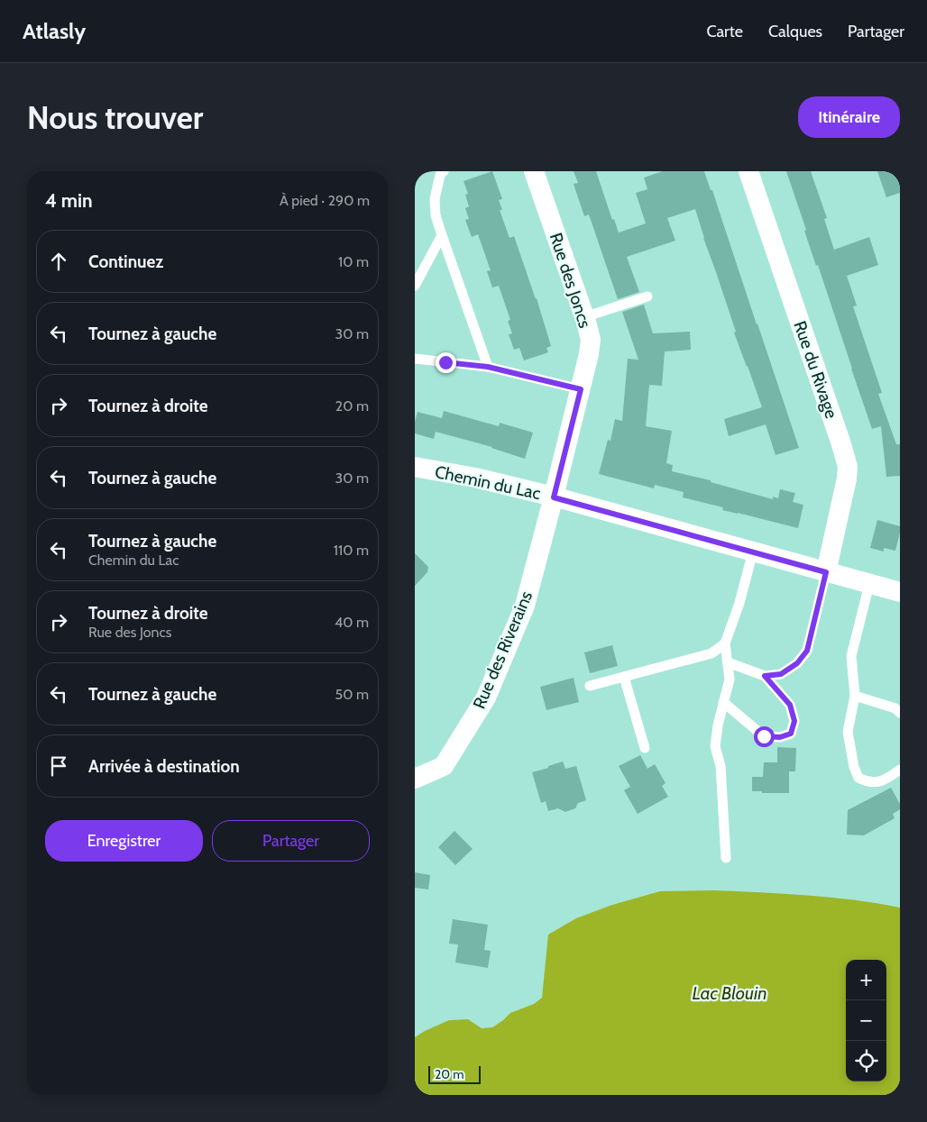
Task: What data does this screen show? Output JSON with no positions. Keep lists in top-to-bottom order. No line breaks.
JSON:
{"streets":{"street":["Rue des Joncs","Rue du Rivage","Chemin du Lac","Rue des Riverains"]},"crossings":[["Rue des Joncs","Chemin du Lac"],["Rue des Joncs","Rue des Riverains"],["Rue du Rivage","Chemin du Lac"],["Chemin du Lac","Rue des Riverains"]],"water":["Lac Blouin"],"scale_bar":"20 m","page":{"header":"Atlasly","nav":["Carte","Calques","Partager"],"buttons":["Itinéraire",["Enregistrer","Partager"]],"title":"Nous trouver","heading":["4 min","À pied · 290 m"],"list":[["Continuez","10 m"],["Tournez à gauche","30 m"],["Tournez à droite","20 m"],["Tournez à gauche","30 m"],["Tournez à gauche","Chemin du Lac","110 m"],["Tournez à droite","Rue des Joncs","40 m"],["Tournez à gauche","50 m"],"Arrivée à destination"],"map_buttons":["+","−"],"scale":"20 m"}}
